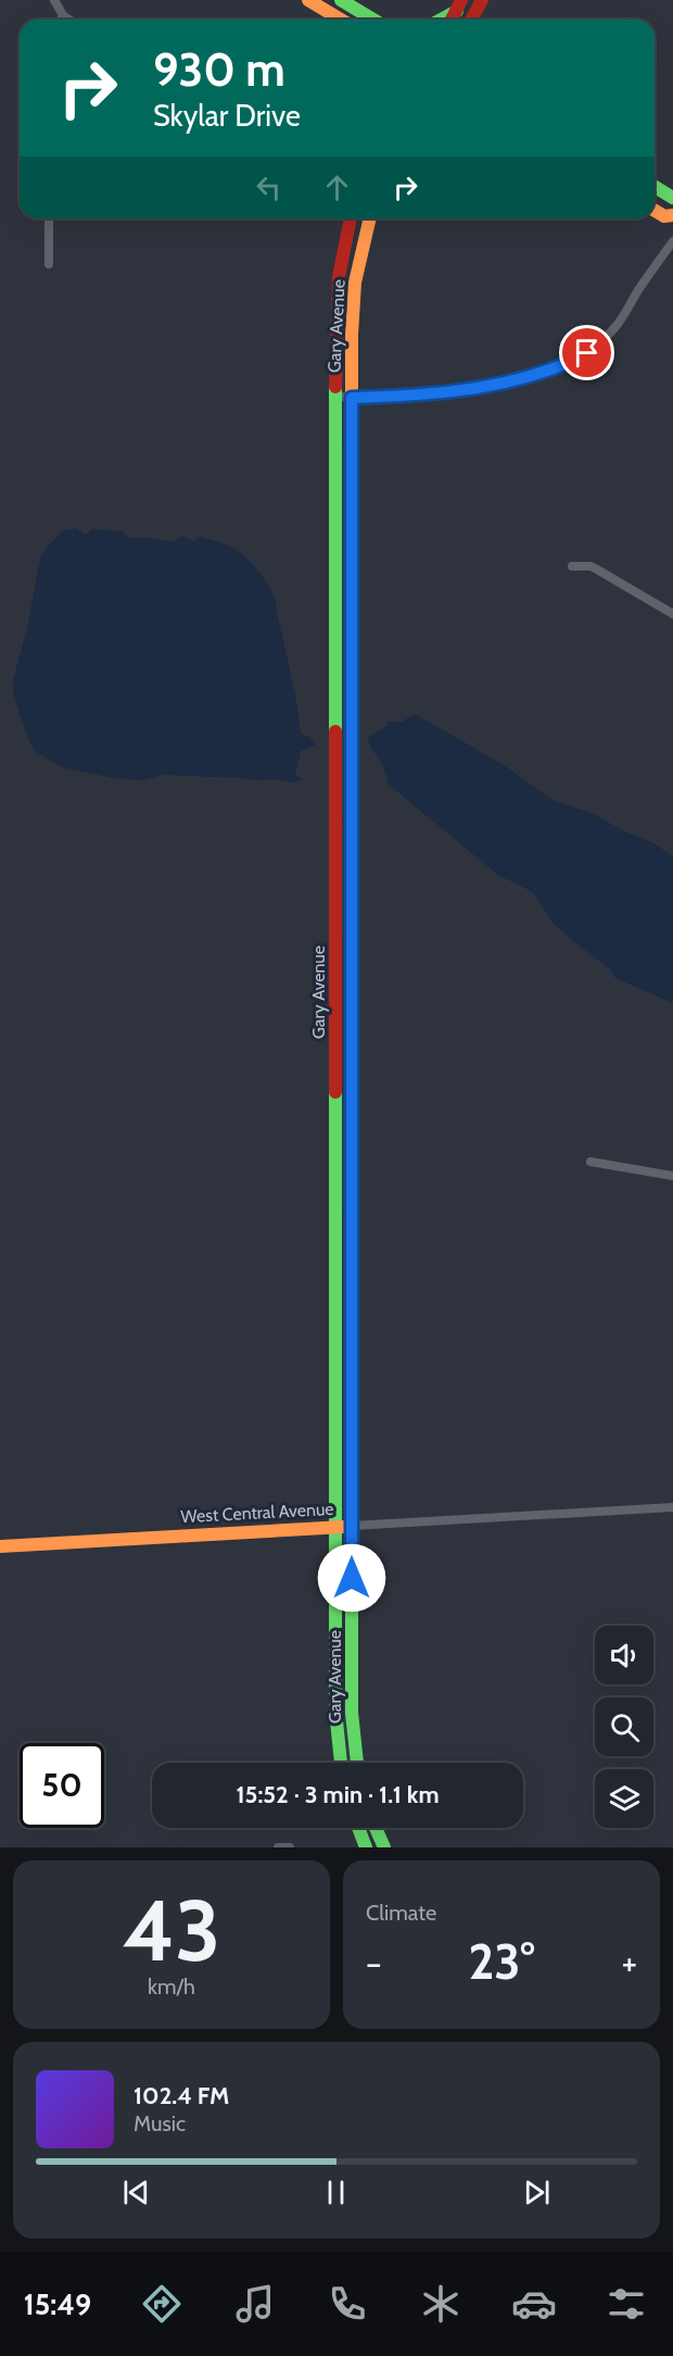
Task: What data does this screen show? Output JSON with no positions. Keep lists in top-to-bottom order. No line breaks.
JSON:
{"streets":{"main road":["Gary Avenue","West Central Avenue"]},"crossings":[["Gary Avenue","West Central Avenue"]],"page":{"turn":["930 m","Skylar Drive"],"limit":"50","trip":"15:52 · 3 min · 1.1 km","tile":[["43","km/h"],"Climate"],"heat":["−","23°","+"],"song":["102.4 FM","Music"],"tabs":"15:49"}}
